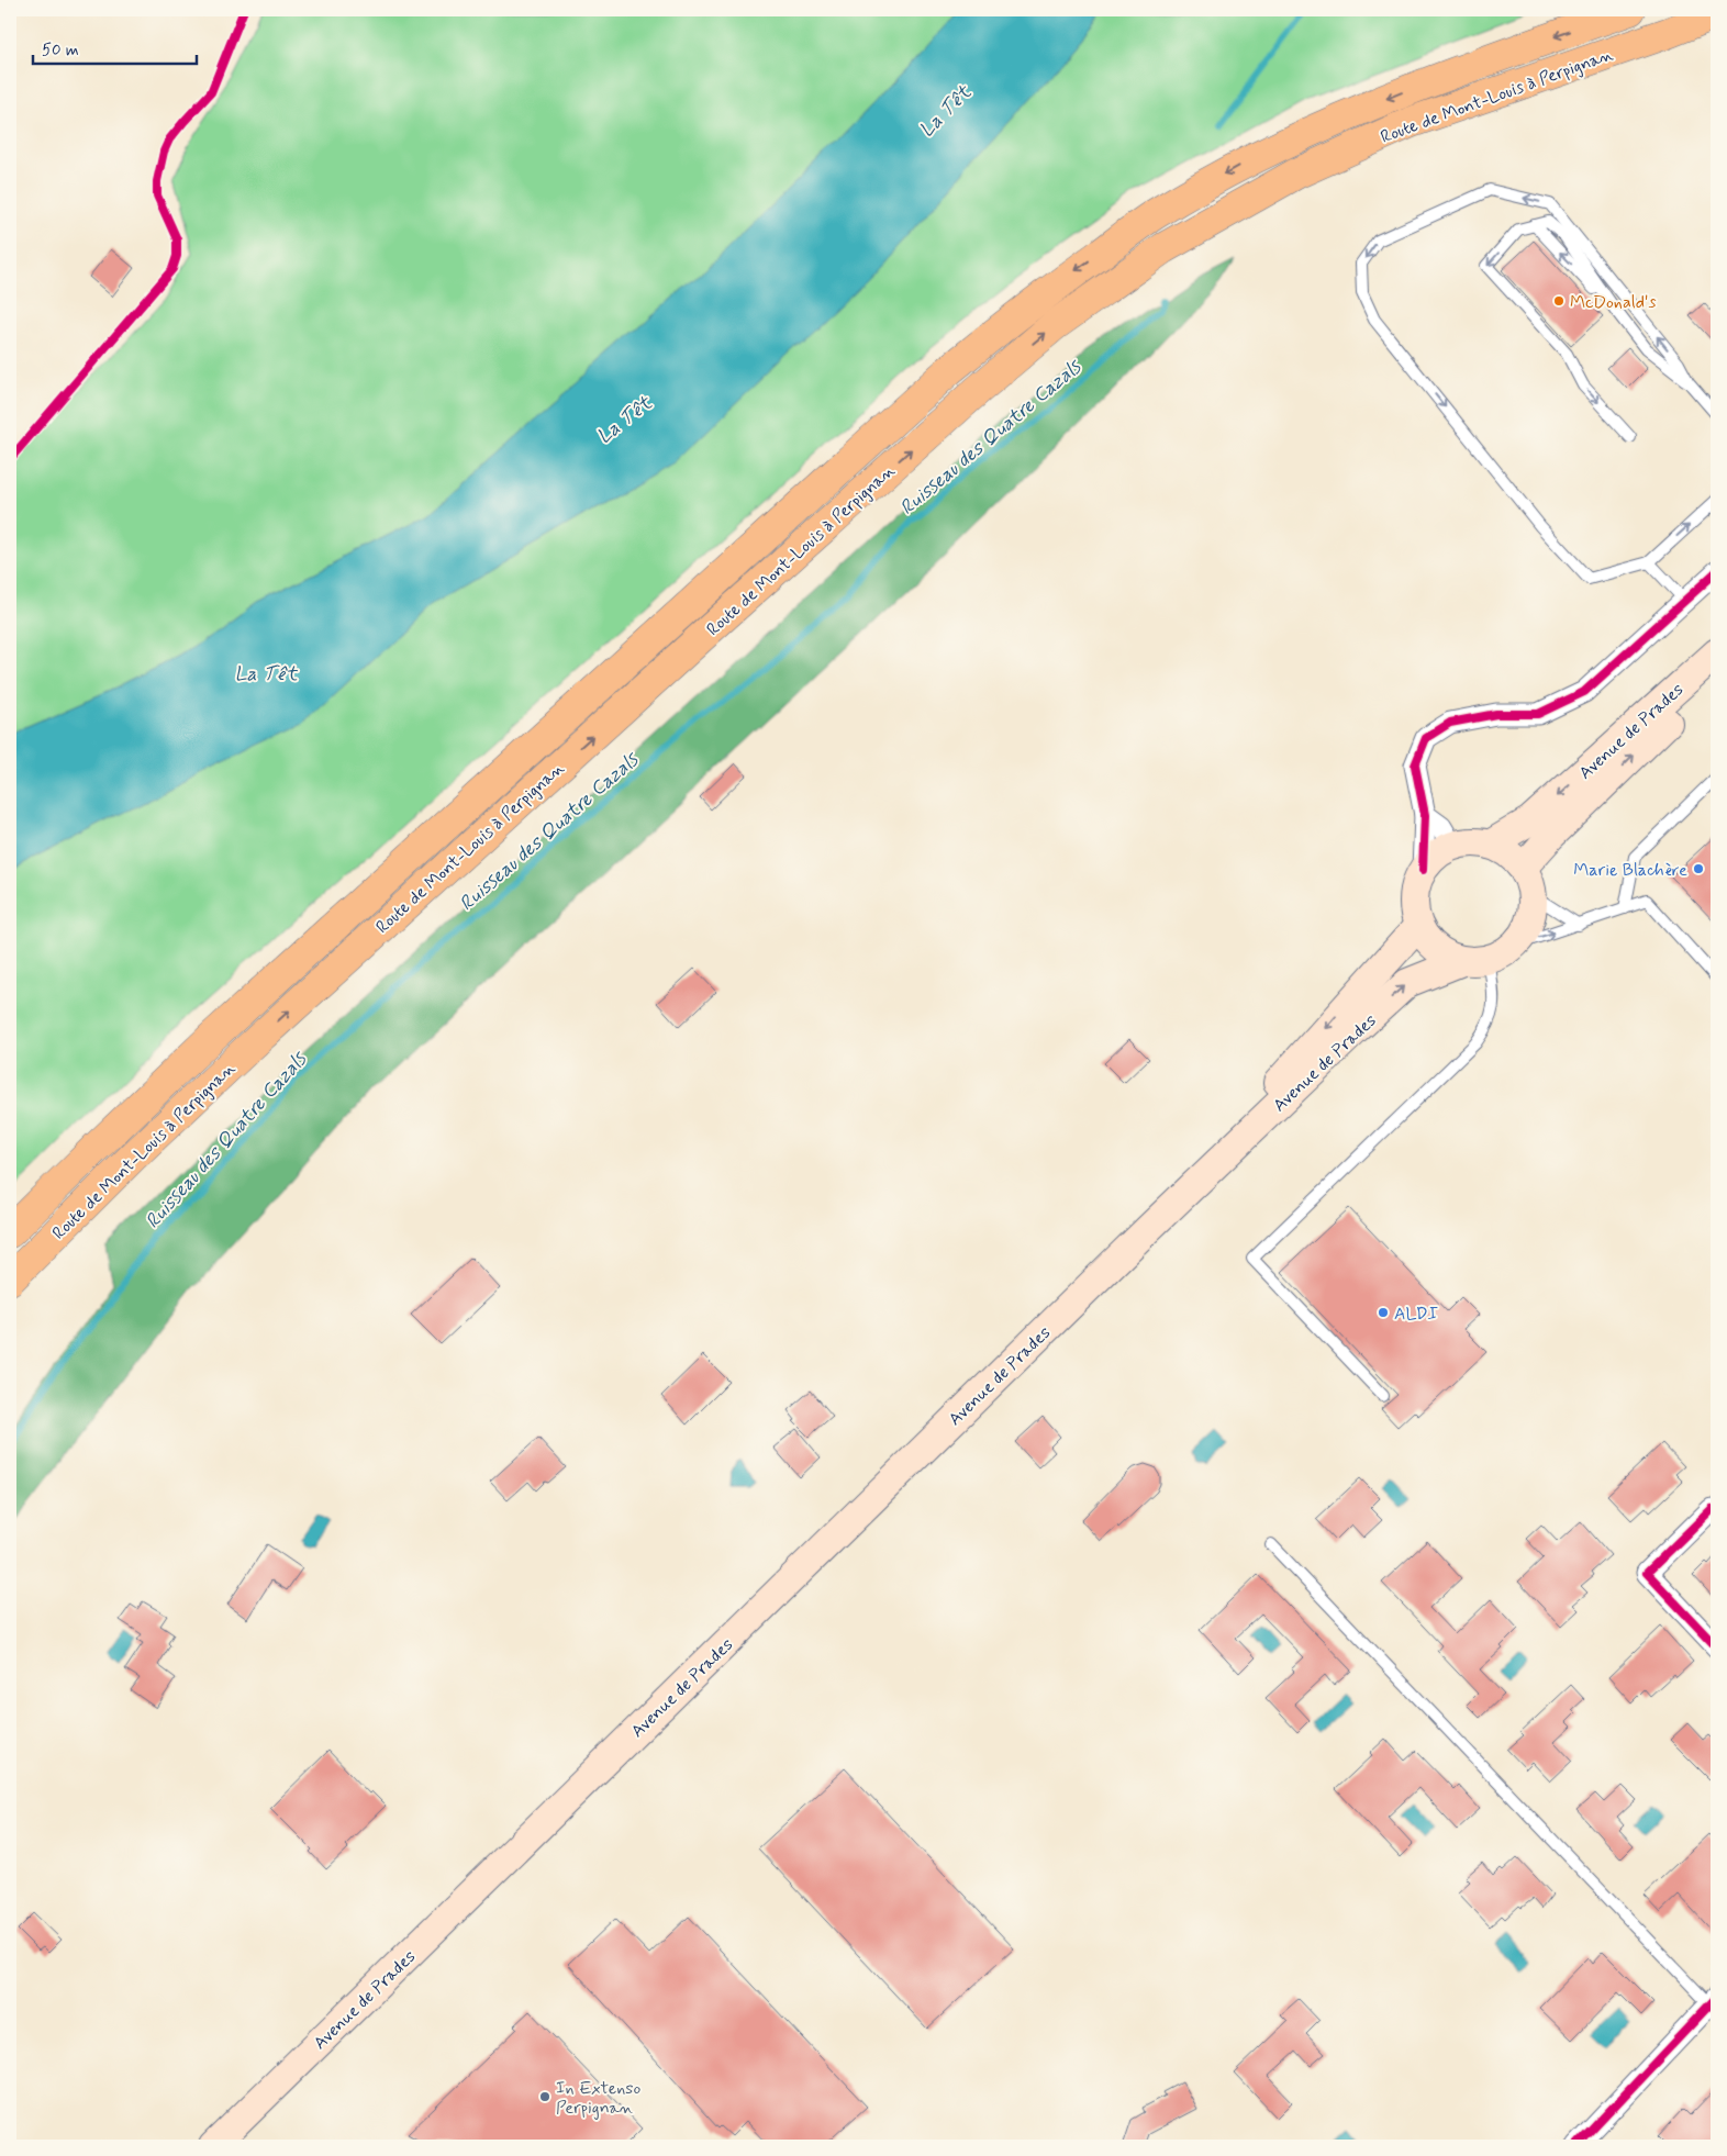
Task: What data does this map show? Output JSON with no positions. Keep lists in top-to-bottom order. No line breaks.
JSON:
{"streets":{"highway":["Route de Mont-Louis à Perpignan"],"main road":["Avenue de Prades"]},"water":["La Têt","Ruisseau des Quatre Cazals"],"places":["McDonald's","Marie Blachère","ALDI","In Extenso Perpignan"],"scale_bar":"50 m"}
